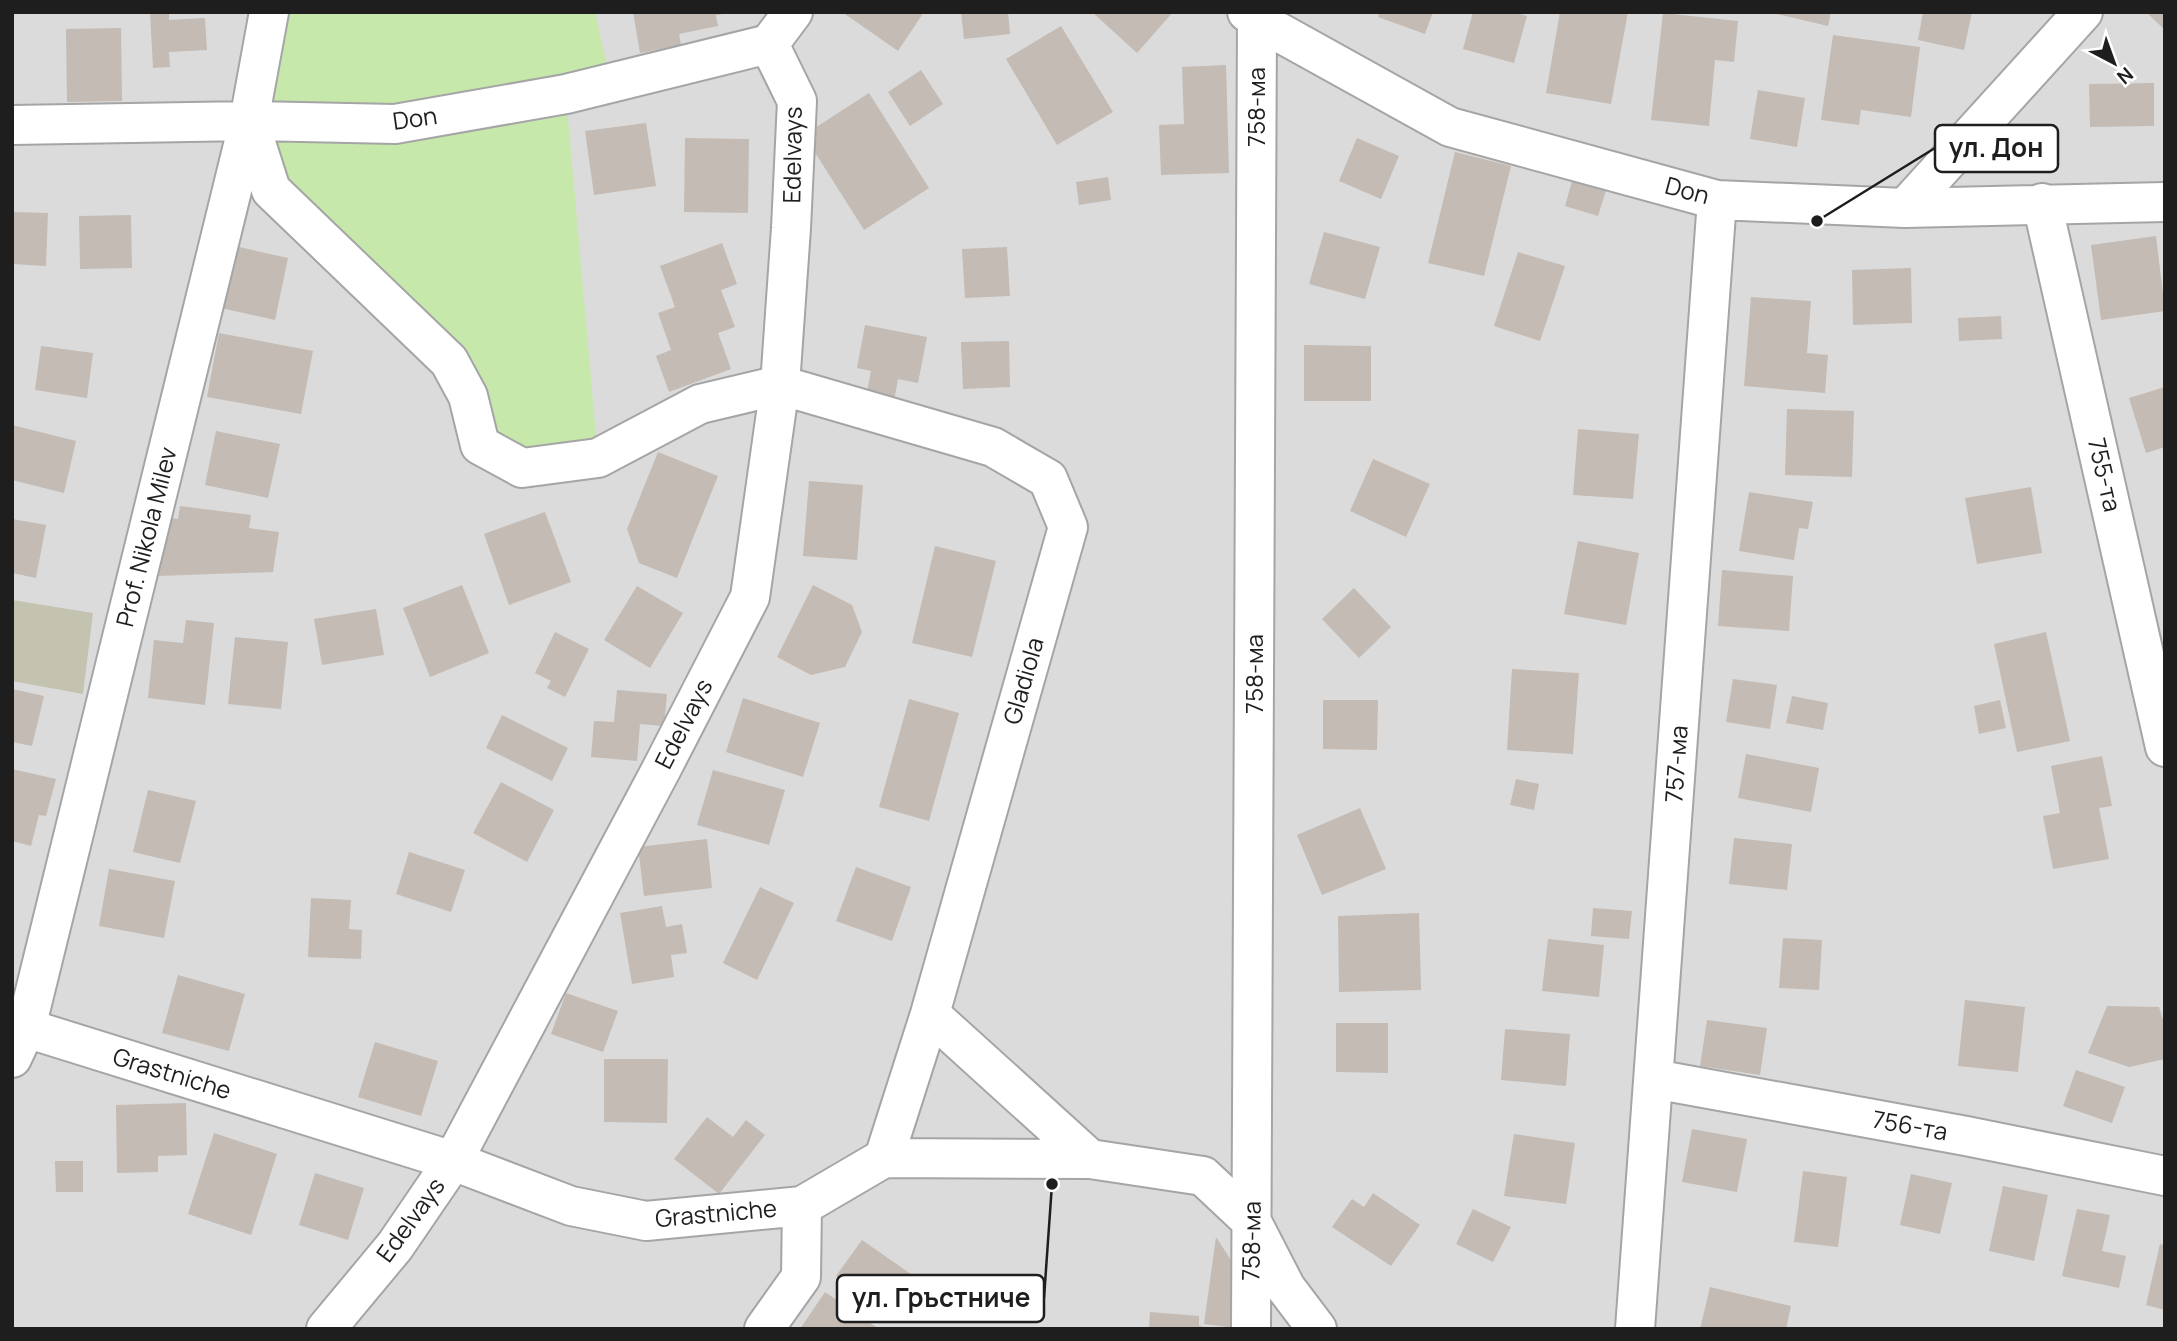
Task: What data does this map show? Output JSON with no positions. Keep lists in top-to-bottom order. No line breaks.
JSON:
{"streets":{"street":["758-ма","Don","Edelvays","755-та","Prof. Nikola Milev","Gladiola","757-ма","Grastniche","756-та"]},"crossings":[["758-ма","Don"],["Don","Edelvays"],["Don","755-та"],["Don","Prof. Nikola Milev"],["Don","757-ма"],["Edelvays","Gladiola"],["Edelvays","Grastniche"],["Prof. Nikola Milev","Grastniche"],["Gladiola","Grastniche"],["757-ма","756-та"]],"places":["ул. Дон","ул. Гръстниче"],"north":"bottom right"}
